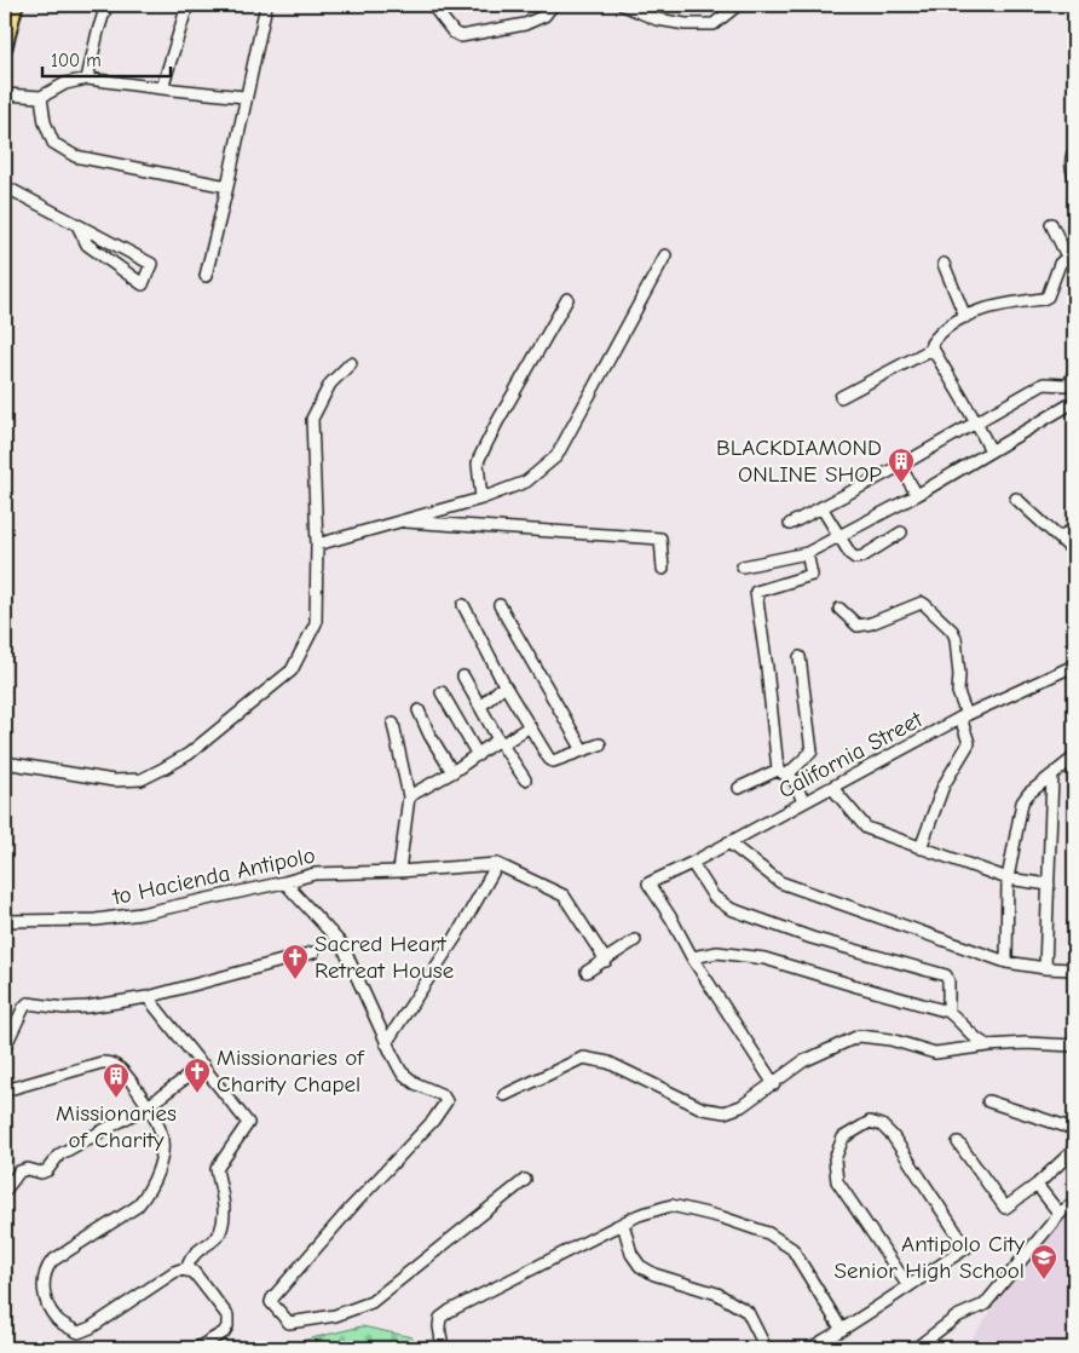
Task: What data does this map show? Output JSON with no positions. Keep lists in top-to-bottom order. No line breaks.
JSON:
{"streets":{"street":["California Street","to Hacienda Antipolo"]},"places":{"building":["BLACKDIAMOND ONLINE SHOP","Missionaries of Charity"],"church":["Sacred Heart Retreat House","Missionaries of Charity Chapel"],"school or university":["Antipolo City Senior High School"]},"scale_bar":"100 m"}
